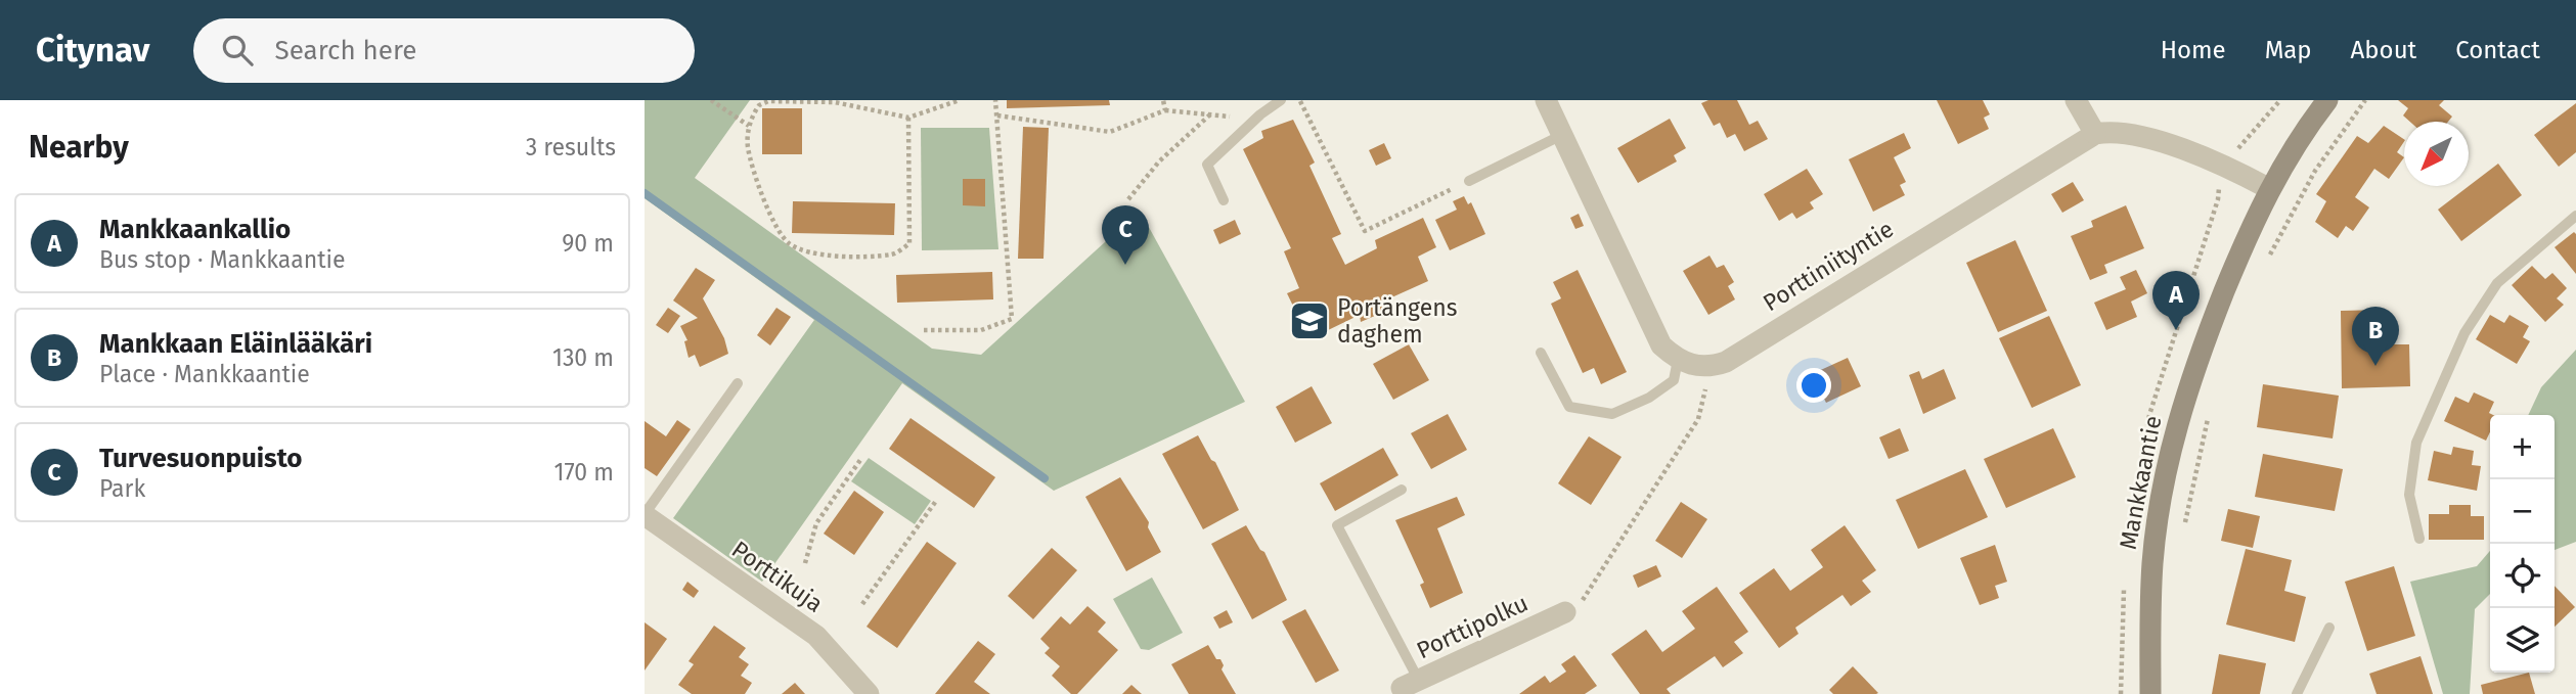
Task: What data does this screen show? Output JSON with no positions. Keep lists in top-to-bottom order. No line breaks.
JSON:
{"streets":{"main road":["Mankkaantie"],"street":["Porttiniityntie","Porttikuja","Porttipolku"]},"places":{"school or university":["Portängens daghem"]},"north":"bottom left","page":{"header":"Citynav","search":"Search here","nav":["Home","Map","About","Contact"],"heading":["Nearby","3 results"],"list":[{"mark":"A","name":"Mankkaankallio","note":"Bus stop · Mankkaantie","value":"90 m"},{"mark":"B","name":"Mankkaan Eläinlääkäri","note":"Place · Mankkaantie","value":"130 m"},{"mark":"C","name":"Turvesuonpuisto","note":"Park","value":"170 m"}],"pins":["C","A","B"],"map_buttons":["+","−"]}}
